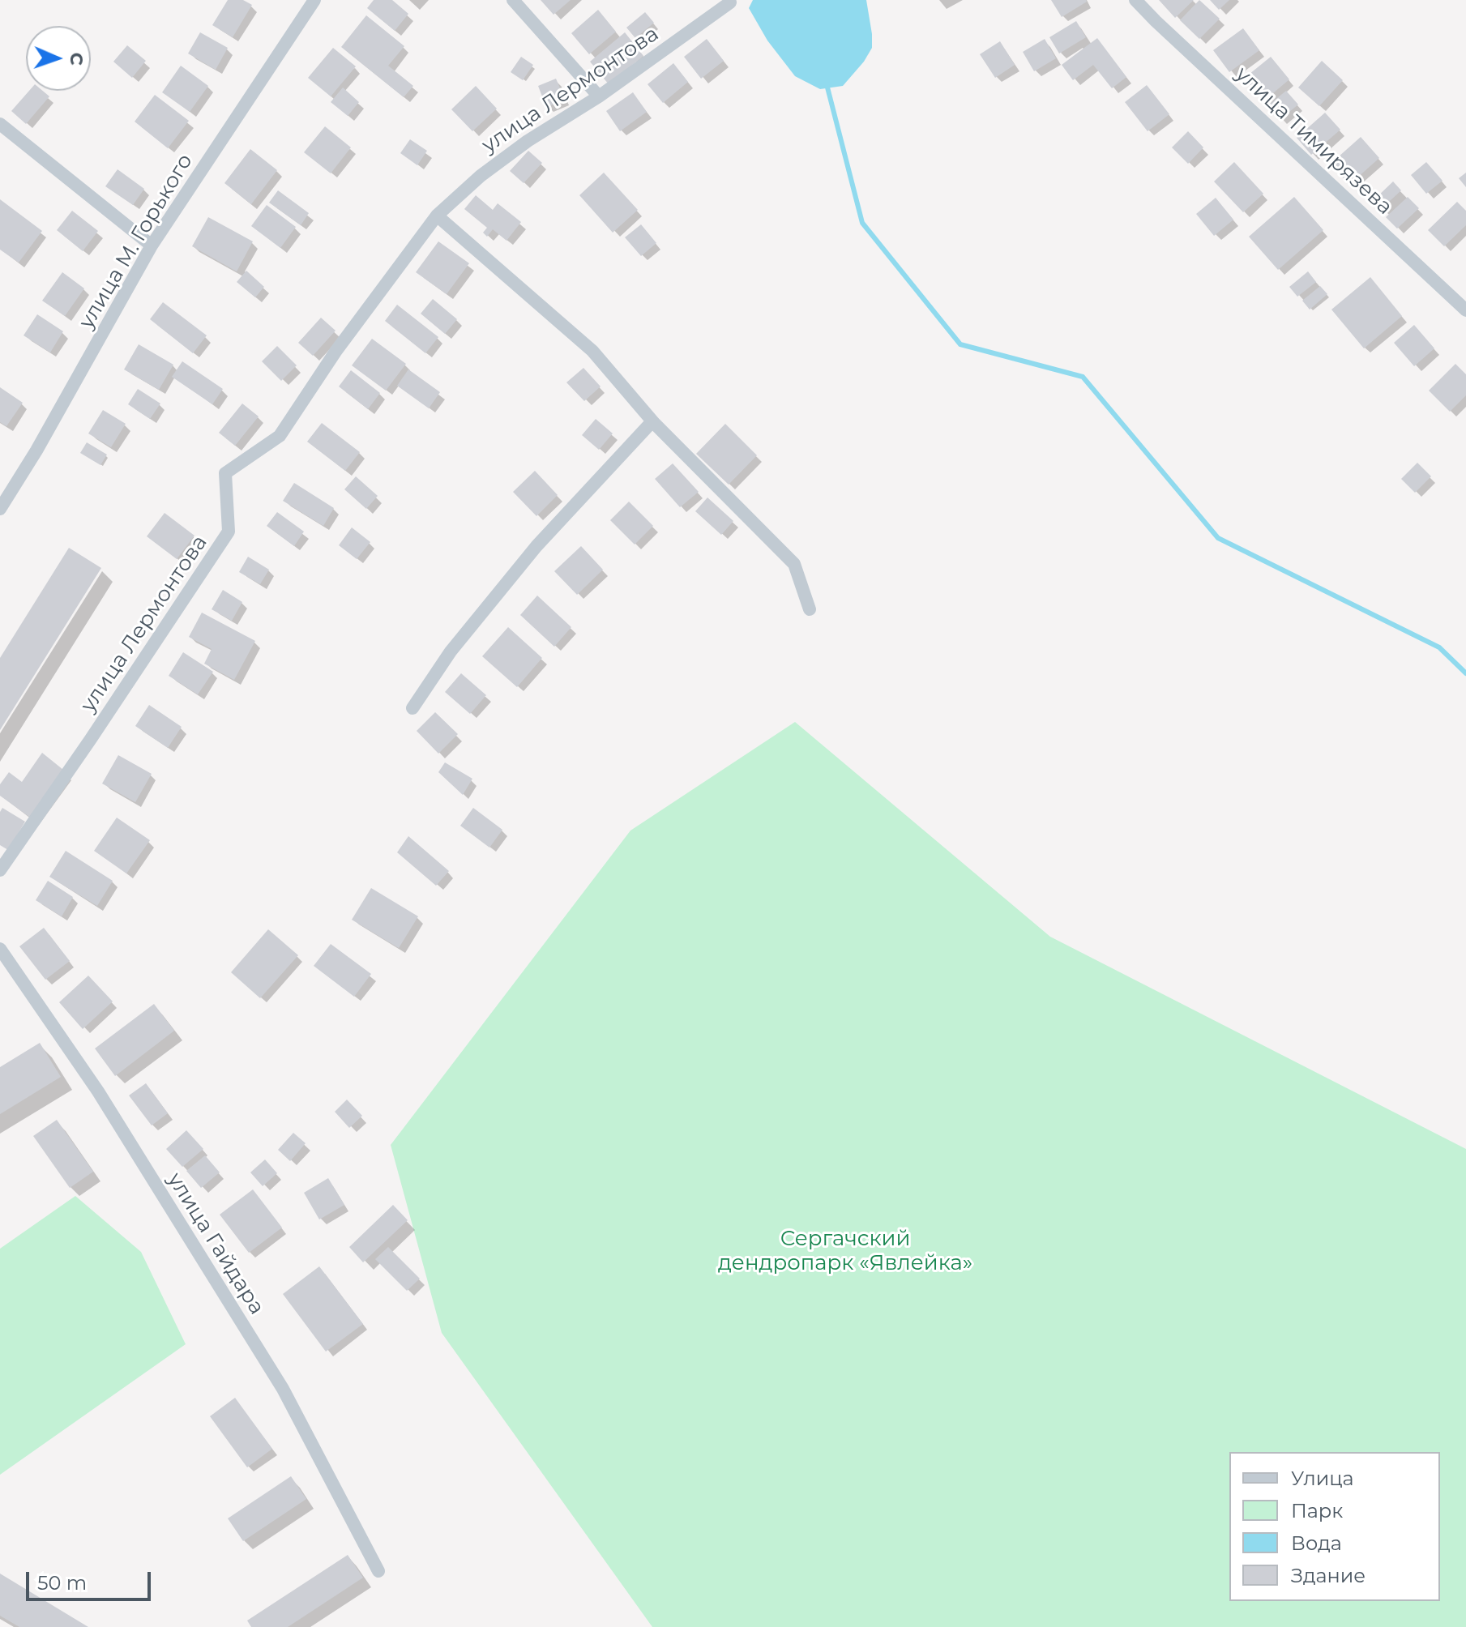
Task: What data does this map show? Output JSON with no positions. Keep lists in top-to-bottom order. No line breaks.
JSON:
{"streets":{"street":["улица Лермонтова","улица Тимирязева","улица М. Горького","улица Гайдара"]},"parks":["Сергачский дендропарк «Явлейка»"],"legend":["Улица","Парк","Вода","Здание"],"scale_bar":"50 m","north":"right"}
